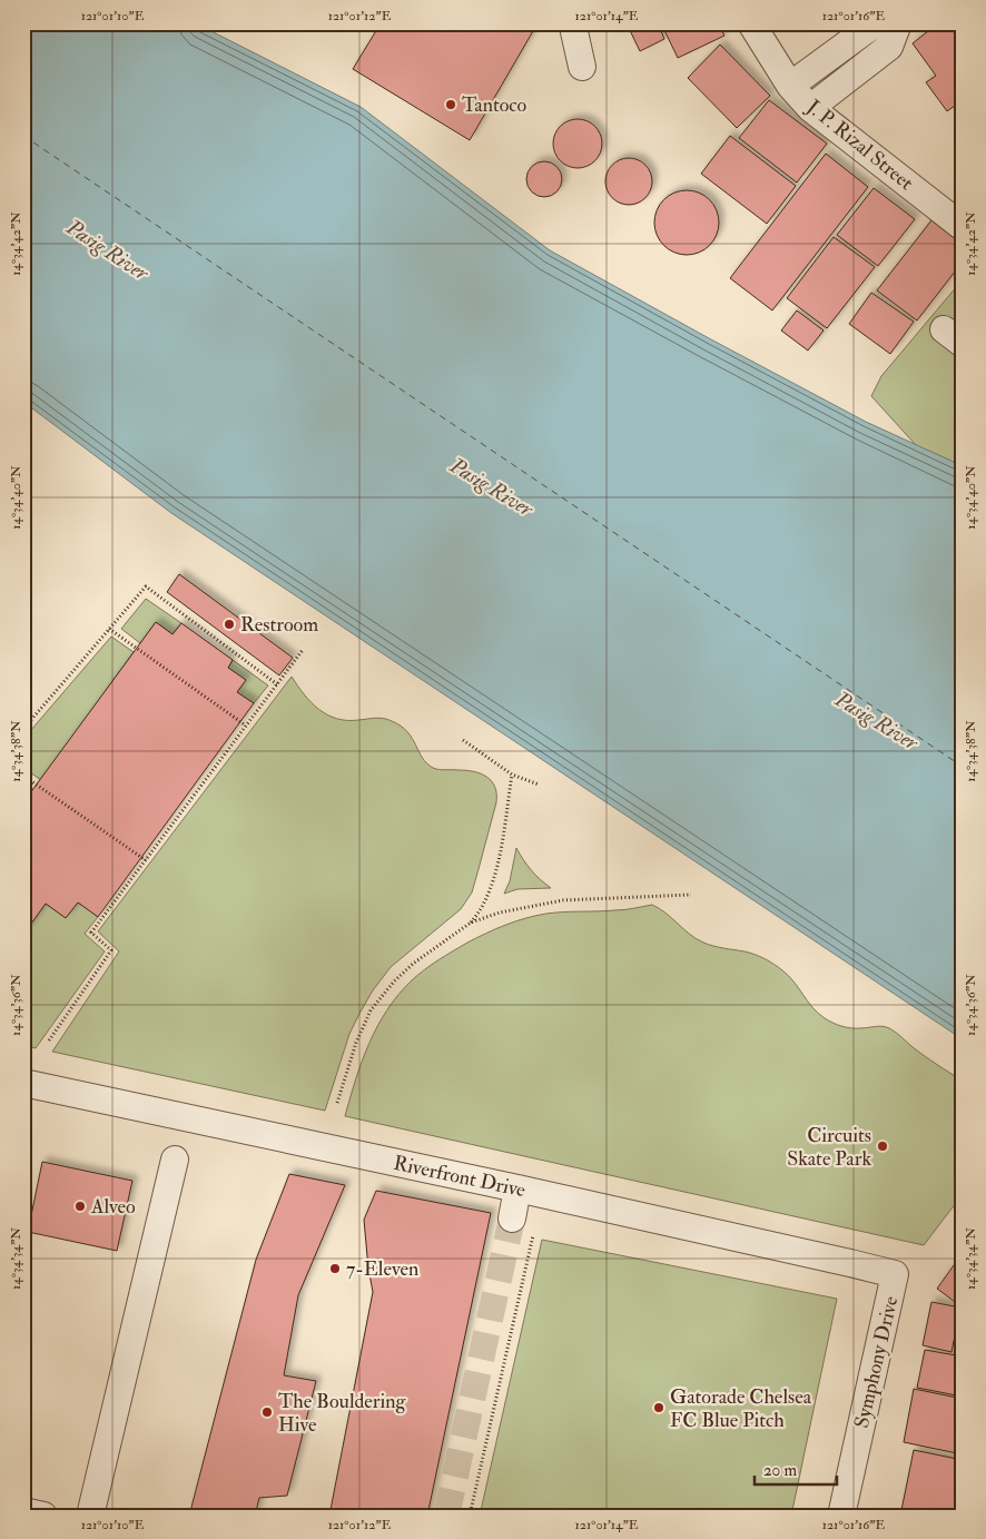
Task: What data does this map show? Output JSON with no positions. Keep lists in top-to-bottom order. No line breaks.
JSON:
{"streets":{"street":["J. P. Rizal Street","Riverfront Drive","Symphony Drive"]},"crossings":[["Riverfront Drive","Symphony Drive"]],"water":["Pasig River"],"places":["Tantoco","Restroom","Circuits Skate Park","Alveo","7-Eleven","Gatorade Chelsea FC Blue Pitch","The Bouldering Hive"],"scale_bar":"20 m","coordinates":["121°01'10\"E","121°01'12\"E","121°01'14\"E","121°01'16\"E","14°34'42\"N","14°34'40\"N","14°34'38\"N","14°34'36\"N","14°34'34\"N"]}
